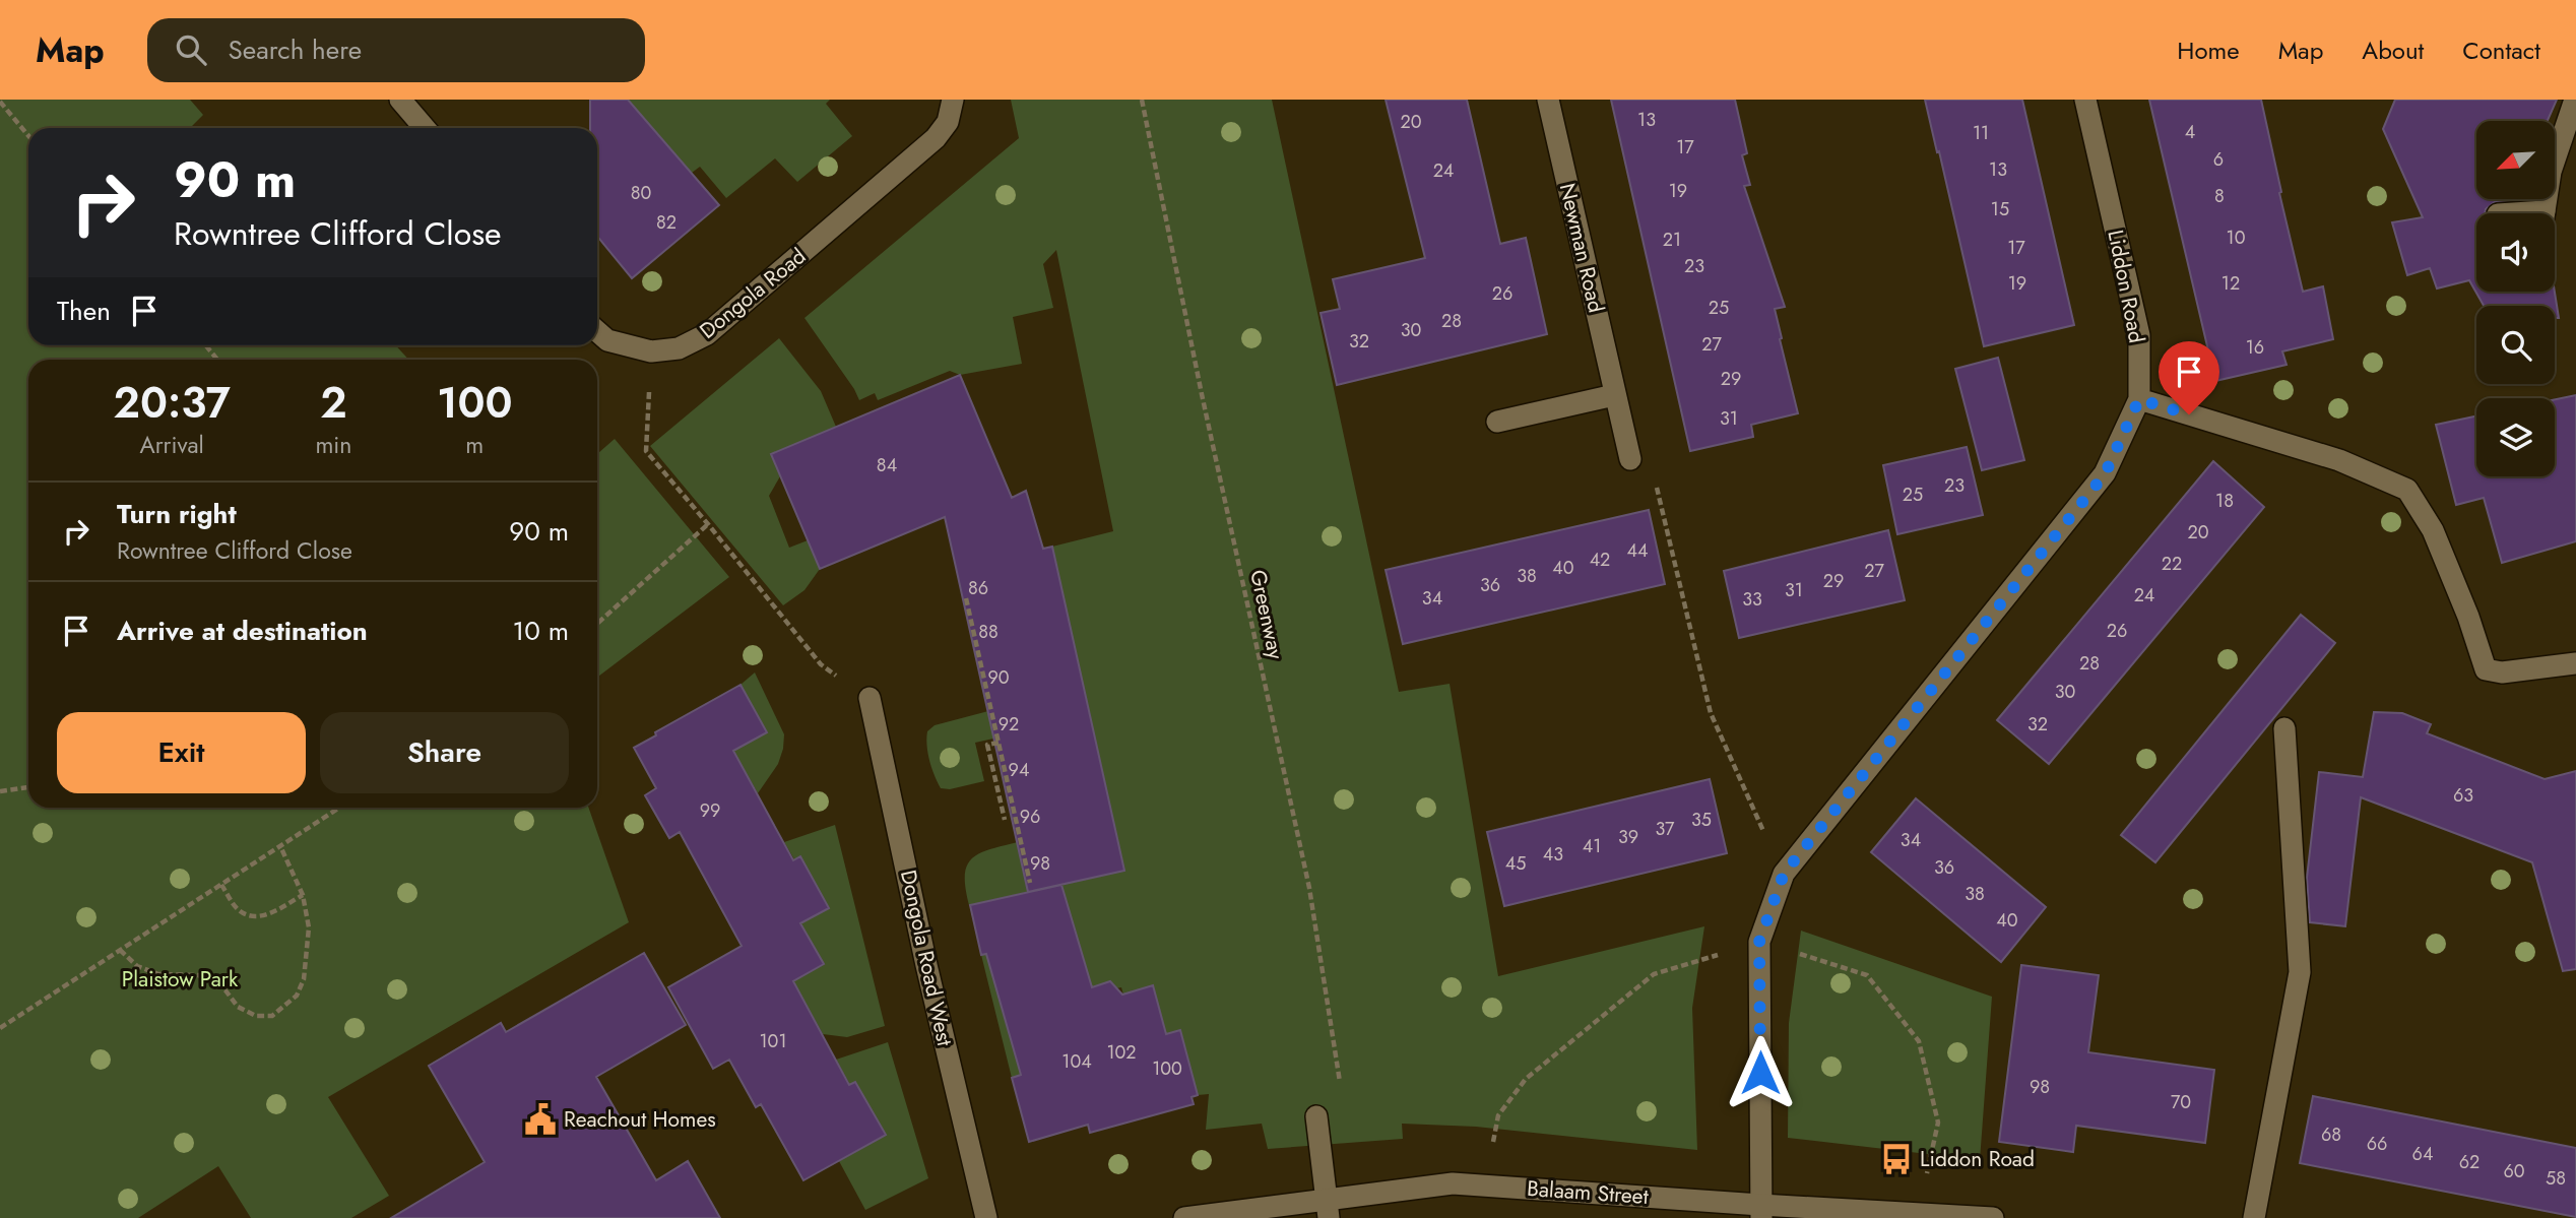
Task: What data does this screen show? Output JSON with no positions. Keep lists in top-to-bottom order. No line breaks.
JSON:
{"streets":{"street":["Newman Road","Liddon Road","Dongola Road","Dongola Road West","Balaam Street"],"path":["Greenway"]},"crossings":[["Liddon Road","Balaam Street"]],"parks":["Plaistow Park"],"places":{"public building":["Reachout Homes"],"bus stop":["Liddon Road"]},"house_numbers":["13","20","4","11","17","6","13","24","19","80","8","15","82","10","21","17","23","19","12","26","25","28","30","32","27","16","29","31","84","23","25","18","20","44","42","22","40","27","38","29","36","86","31","24","34","33","26","88","28","90","30","92","32","94","63","99","96","35","37","39","34","41","43","98","45","36","38","40","101","102","104","100","98","70","68","66","64","62","60","58"],"north":"bottom left","page":{"header":"Map","search":"Search here","nav":["Home","Map","About","Contact"],"turn":["90 m","Rowntree Clifford Close"],"then":"Then","eta":["20:37","Arrival","2","min","100","m"],"list":[{"name":"Turn right","note":"Rowntree Clifford Close","value":"90 m"},{"name":"Arrive at destination","value":"10 m"}],"buttons":["Exit","Share"]}}
